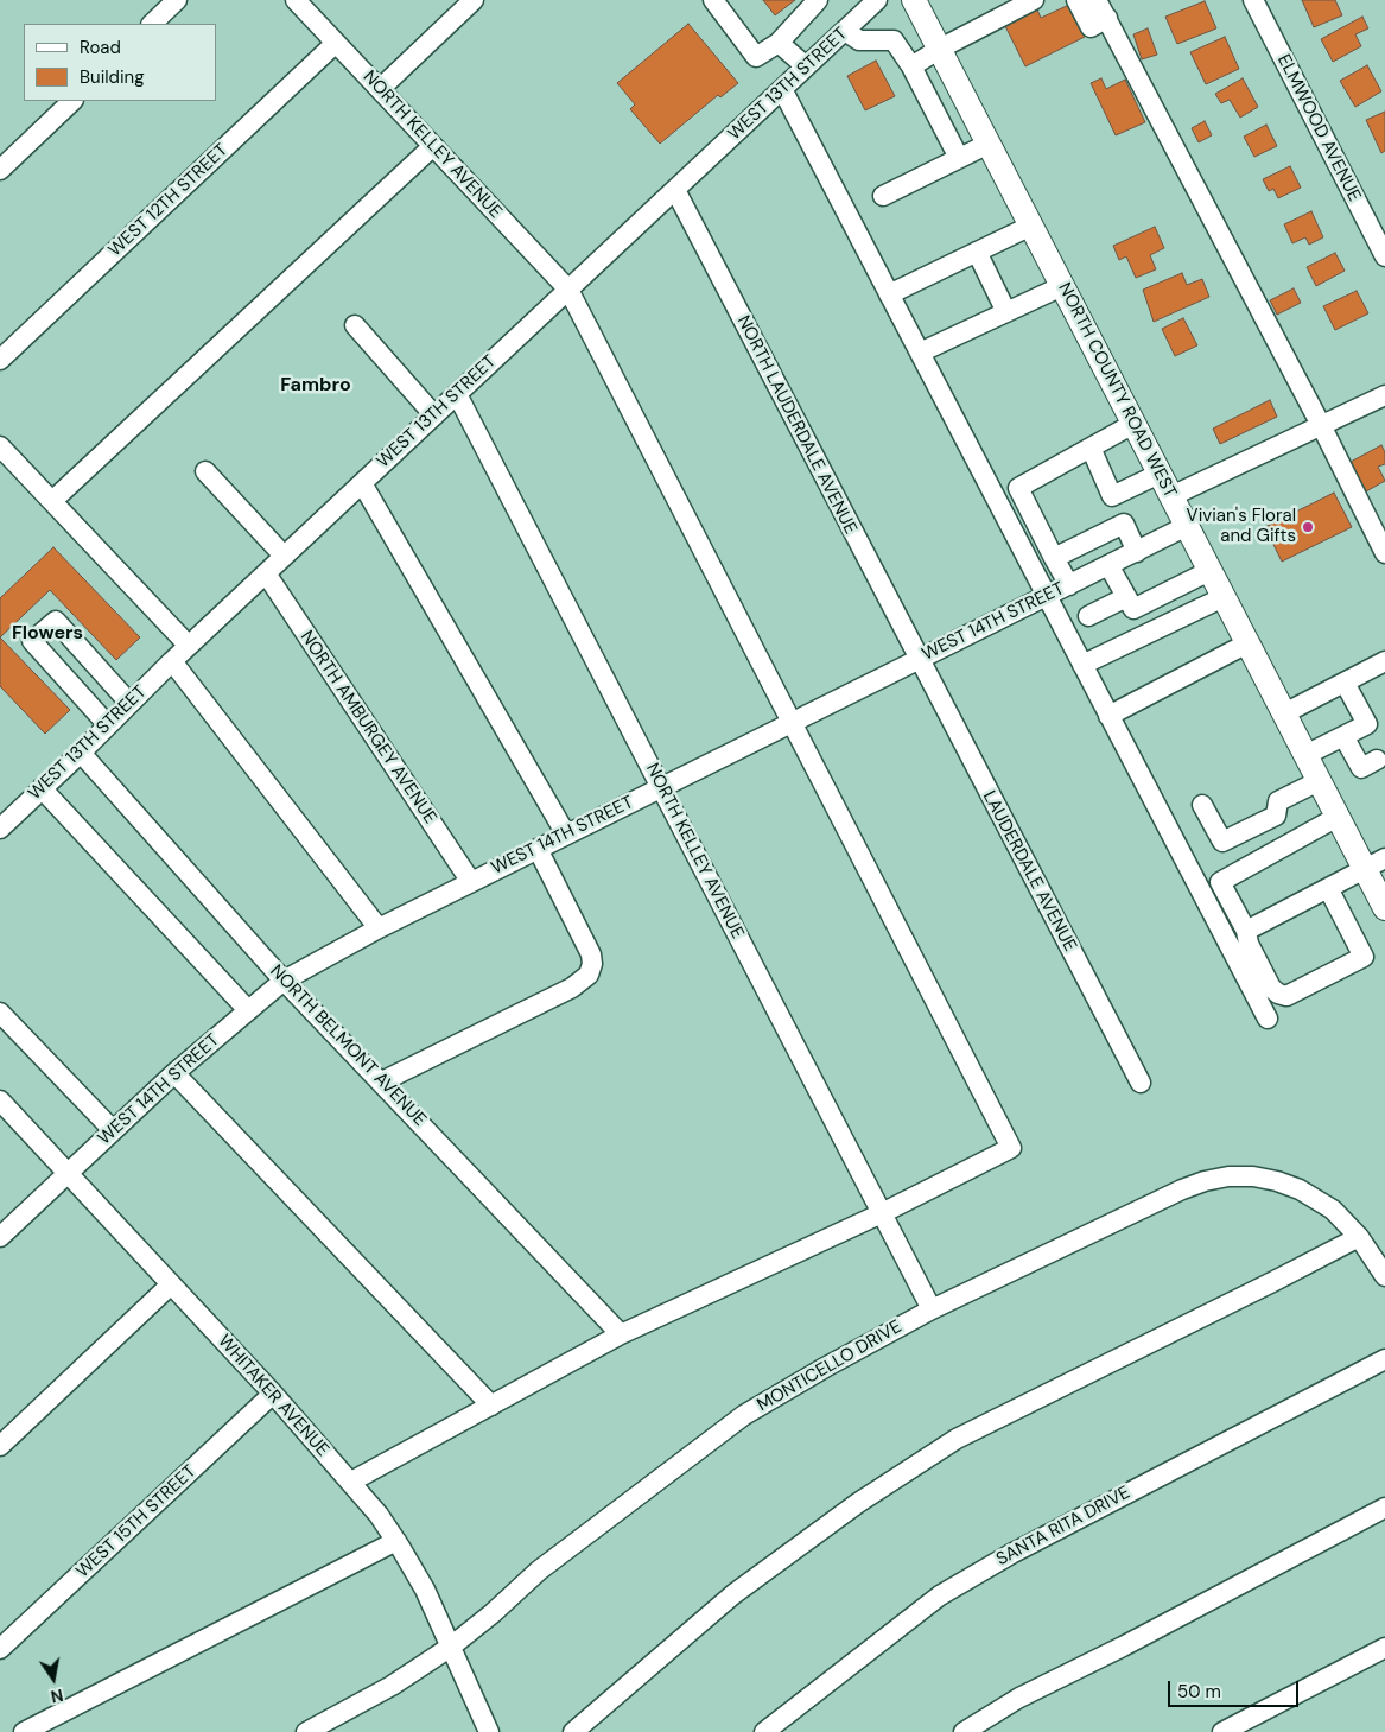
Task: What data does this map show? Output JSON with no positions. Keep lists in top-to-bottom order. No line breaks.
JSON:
{"streets":{"main road":["NORTH COUNTY ROAD WEST"],"street":["WEST 13TH STREET","ELMWOOD AVENUE","NORTH KELLEY AVENUE","WEST 12TH STREET","NORTH LAUDERDALE AVENUE","WEST 14TH STREET","NORTH AMBURGEY AVENUE","LAUDERDALE AVENUE","NORTH BELMONT AVENUE","MONTICELLO DRIVE","WHITAKER AVENUE","WEST 15TH STREET","SANTA RITA DRIVE"]},"crossings":[["WEST 13TH STREET","NORTH KELLEY AVENUE"],["WEST 13TH STREET","NORTH LAUDERDALE AVENUE"],["WEST 13TH STREET","NORTH AMBURGEY AVENUE"],["WEST 13TH STREET","NORTH BELMONT AVENUE"],["NORTH KELLEY AVENUE","WEST 12TH STREET"],["NORTH KELLEY AVENUE","WEST 14TH STREET"],["NORTH KELLEY AVENUE","MONTICELLO DRIVE"],["NORTH COUNTY ROAD WEST","WEST 14TH STREET"],["NORTH LAUDERDALE AVENUE","WEST 14TH STREET"],["NORTH LAUDERDALE AVENUE","LAUDERDALE AVENUE"],["WEST 14TH STREET","NORTH AMBURGEY AVENUE"],["WEST 14TH STREET","LAUDERDALE AVENUE"],["WEST 14TH STREET","NORTH BELMONT AVENUE"],["WEST 14TH STREET","WHITAKER AVENUE"],["MONTICELLO DRIVE","WHITAKER AVENUE"],["WHITAKER AVENUE","WEST 15TH STREET"]],"districts":["Fambro","Flowers"],"places":["Vivian's Floral and Gifts"],"legend":["Road","Building"],"scale_bar":"50 m","north":"bottom"}
